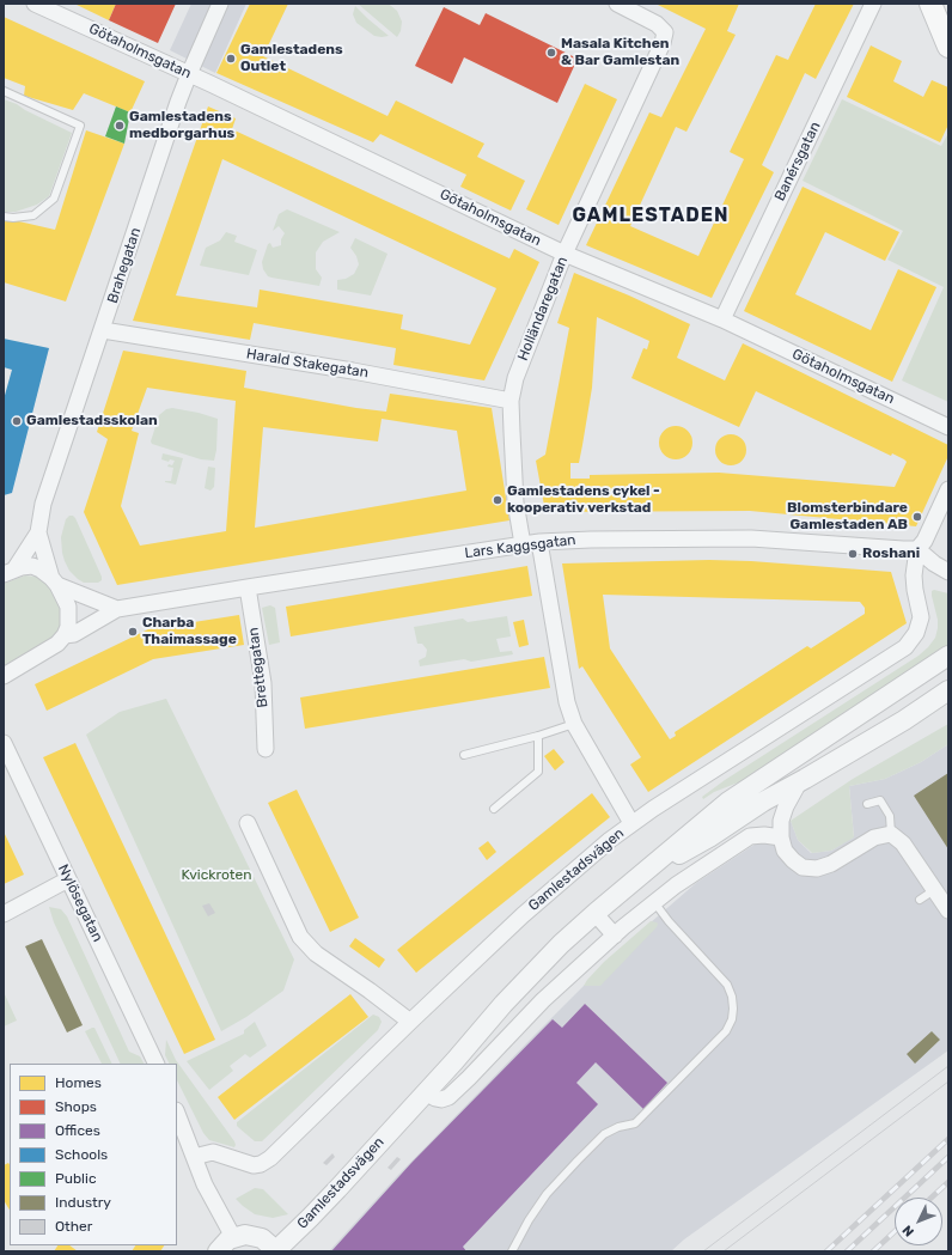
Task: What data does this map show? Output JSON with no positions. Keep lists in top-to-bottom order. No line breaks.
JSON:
{"streets":{"street":["Götaholmsgatan","Banérsgatan","Brahegatan","Holländaregatan","Harald Stakegatan","Lars Kaggsgatan","Brettegatan","Gamlestadsvägen","Nylösegatan"]},"crossings":[["Götaholmsgatan","Banérsgatan"],["Götaholmsgatan","Brahegatan"],["Götaholmsgatan","Holländaregatan"],["Brahegatan","Harald Stakegatan"],["Brahegatan","Lars Kaggsgatan"],["Holländaregatan","Harald Stakegatan"],["Holländaregatan","Lars Kaggsgatan"],["Lars Kaggsgatan","Brettegatan"],["Lars Kaggsgatan","Gamlestadsvägen"]],"districts":["GAMLESTADEN"],"parks":["Kvickroten"],"places":["Masala Kitchen & Bar Gamlestan","Gamlestadens Outlet","Gamlestadens medborgarhus","Gamlestadsskolan","Gamlestadens cykel - kooperativ verkstad","Blomsterbindare Gamlestaden AB","Roshani","Charba Thaimassage"],"legend":["Homes","Shops","Offices","Schools","Public","Industry","Other"],"north":"bottom left"}
